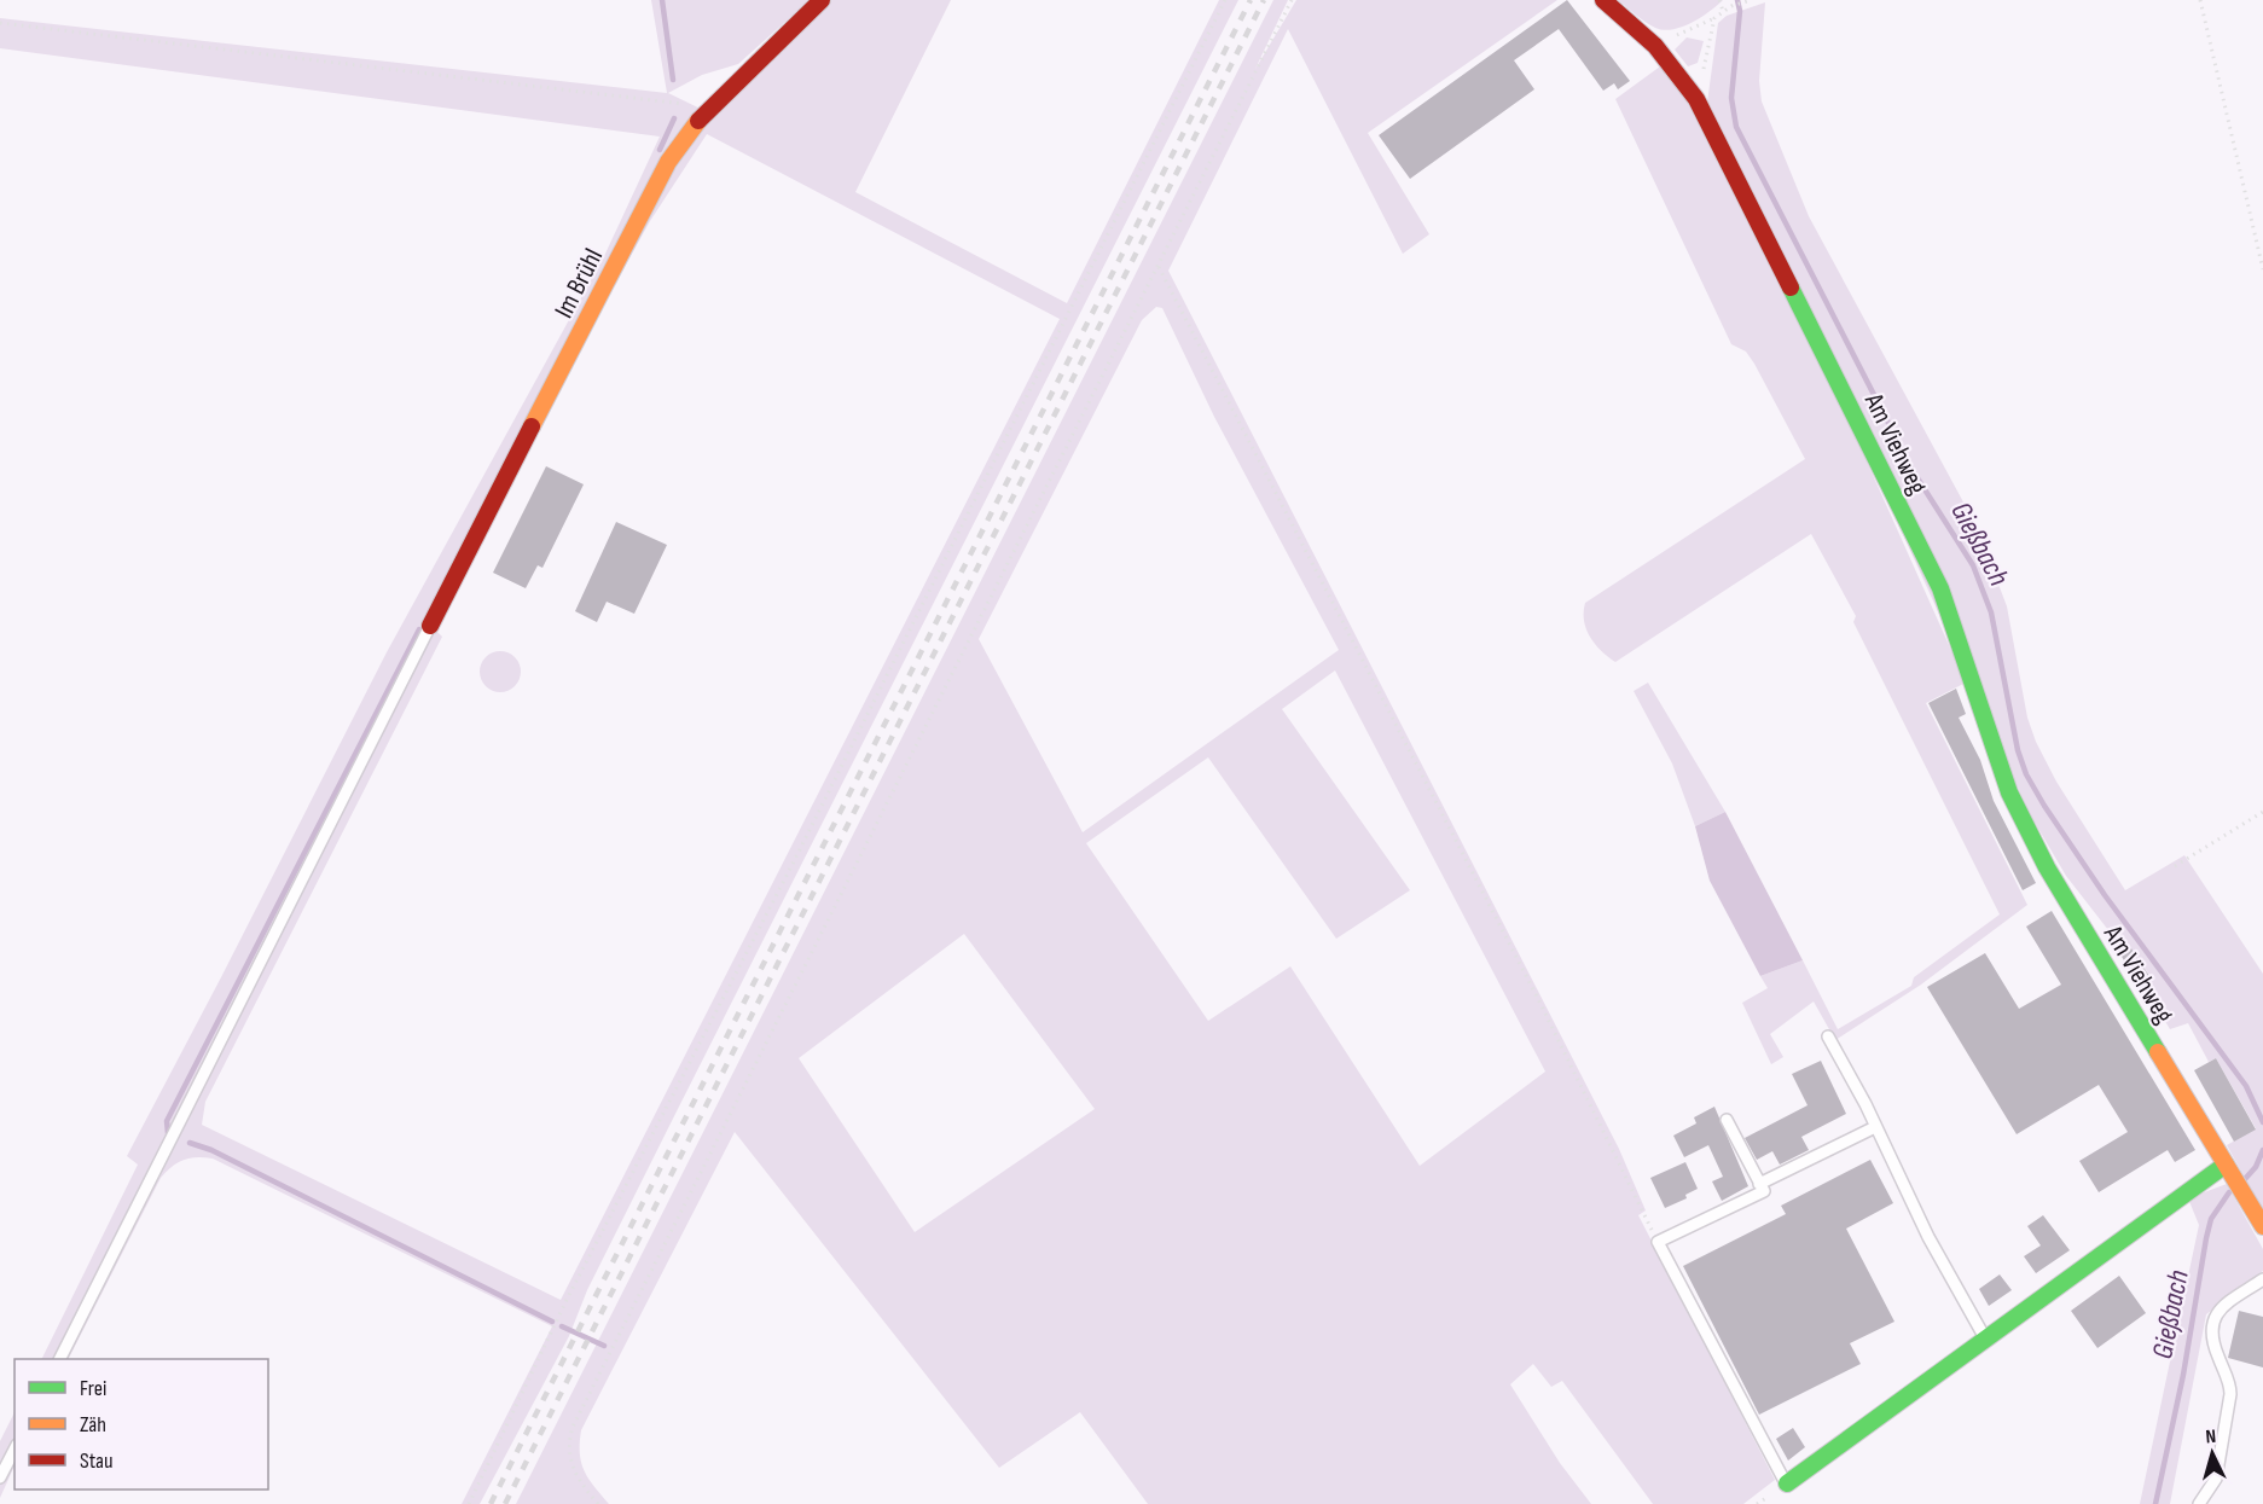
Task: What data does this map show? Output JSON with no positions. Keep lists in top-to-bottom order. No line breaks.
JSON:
{"streets":{"street":["Im Brühl","Am Viehweg"]},"water":["Gießbach"],"legend":["Frei","Zäh","Stau"],"north":"top"}
